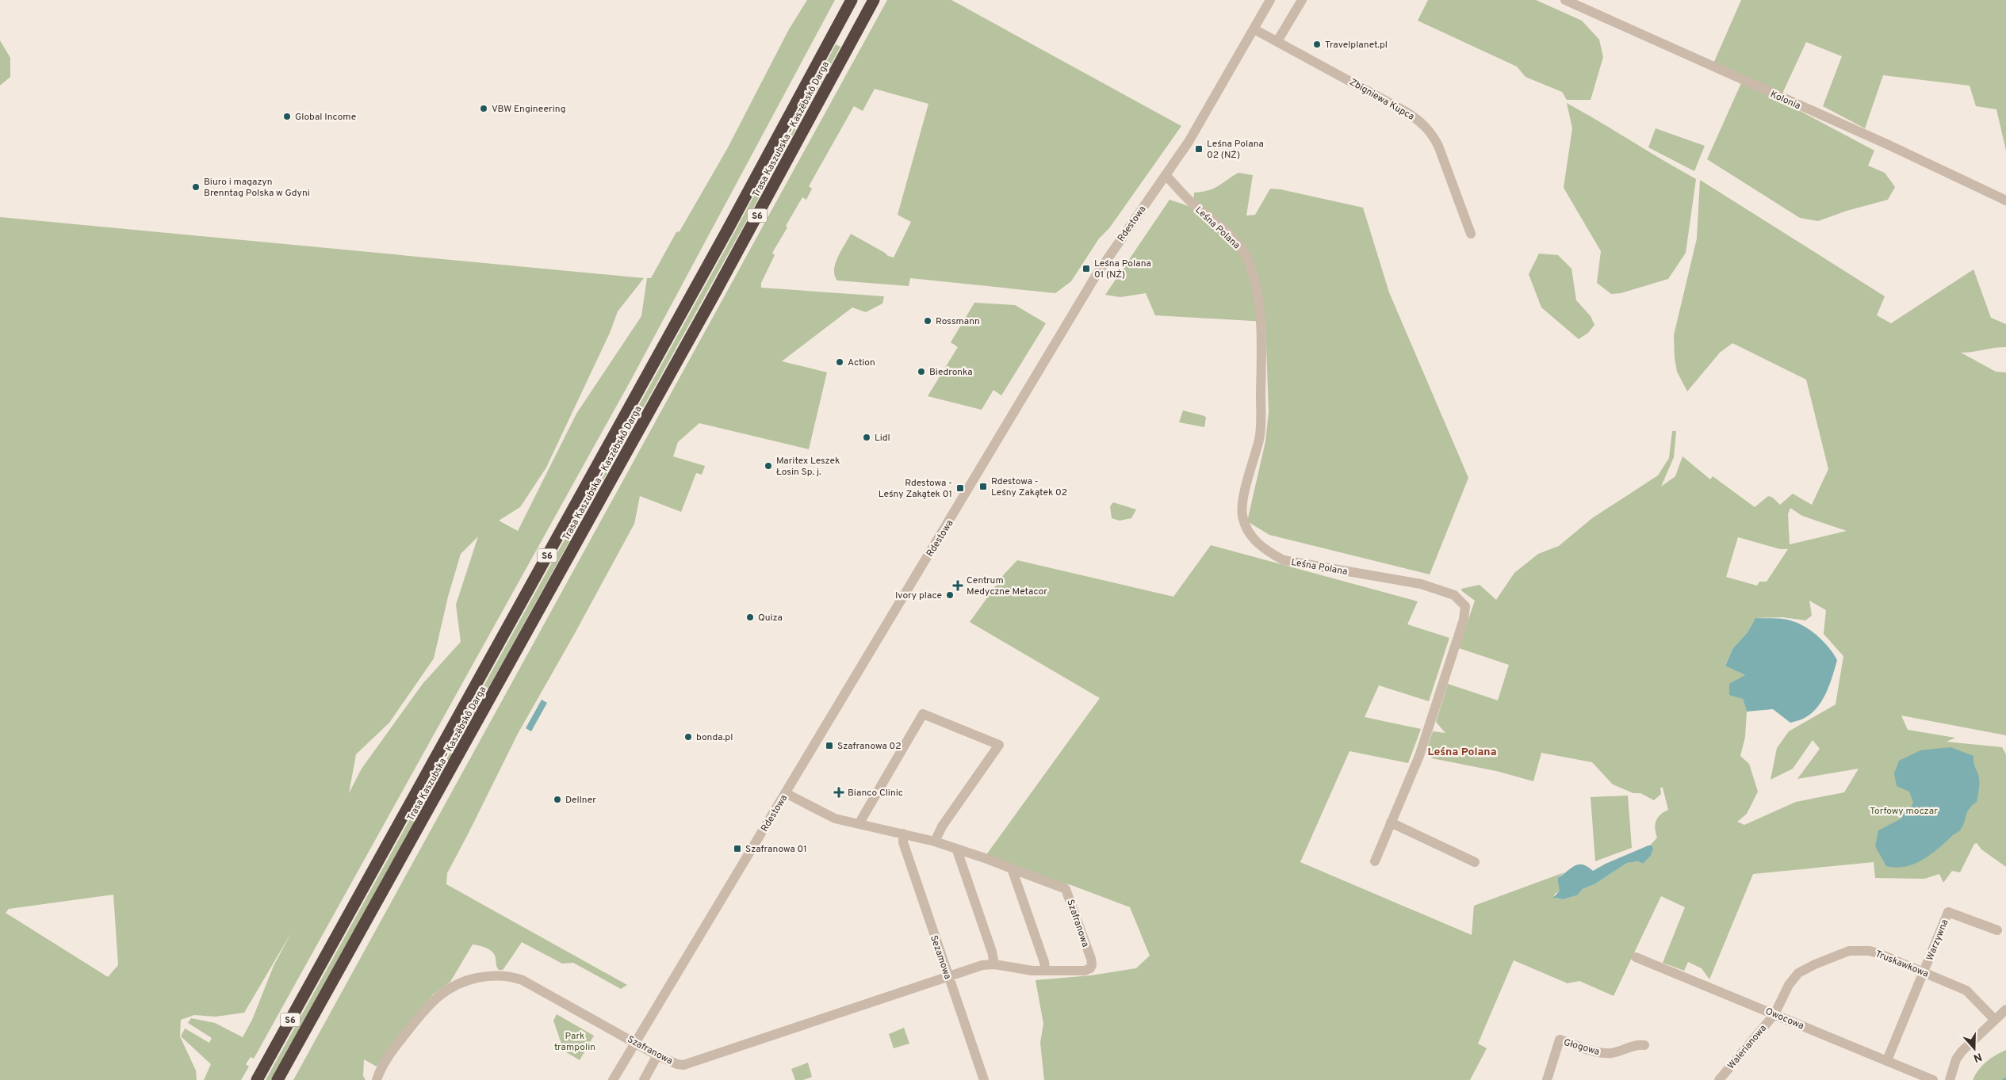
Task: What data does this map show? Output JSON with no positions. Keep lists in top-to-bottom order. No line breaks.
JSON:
{"streets":{"highway":["Trasa Kaszubska – Kaszëbskô Darga","S6"],"street":["Zbigniewa Kupca","Kolonia","Rdestowa","Leśna Polana","Szafranowa","Warzywna","Sezamowa","Truskawkowa","Owocowa","Głogowa","Walerianowa"]},"crossings":[["Zbigniewa Kupca","Rdestowa"],["Rdestowa","Leśna Polana"],["Rdestowa","Szafranowa"],["Szafranowa","Sezamowa"],["Warzywna","Truskawkowa"],["Warzywna","Owocowa"],["Truskawkowa","Owocowa"],["Truskawkowa","Walerianowa"],["Owocowa","Walerianowa"]],"districts":["Leśna Polana"],"parks":["Torfowy moczar","Park trampolin"],"places":{"other":["Travelplanet.pl","VBW Engineering","Global Income","Biuro i magazyn Brenntag Polska w Gdyni","Rossmann","Action","Biedronka","Lidl","Maritex Leszek Łosin Sp. j.","Ivory place","Quiza","bonda.pl","Dellner"],"transit":["Leśna Polana 02 (NŻ)","Leśna Polana 01 (NŻ)","Rdestowa - Leśny Zakątek 02","Rdestowa - Leśny Zakątek 01","Szafranowa 02","Szafranowa 01"],"health":["Centrum Medyczne Metacor","Bianco Clinic"]},"north":"bottom"}
